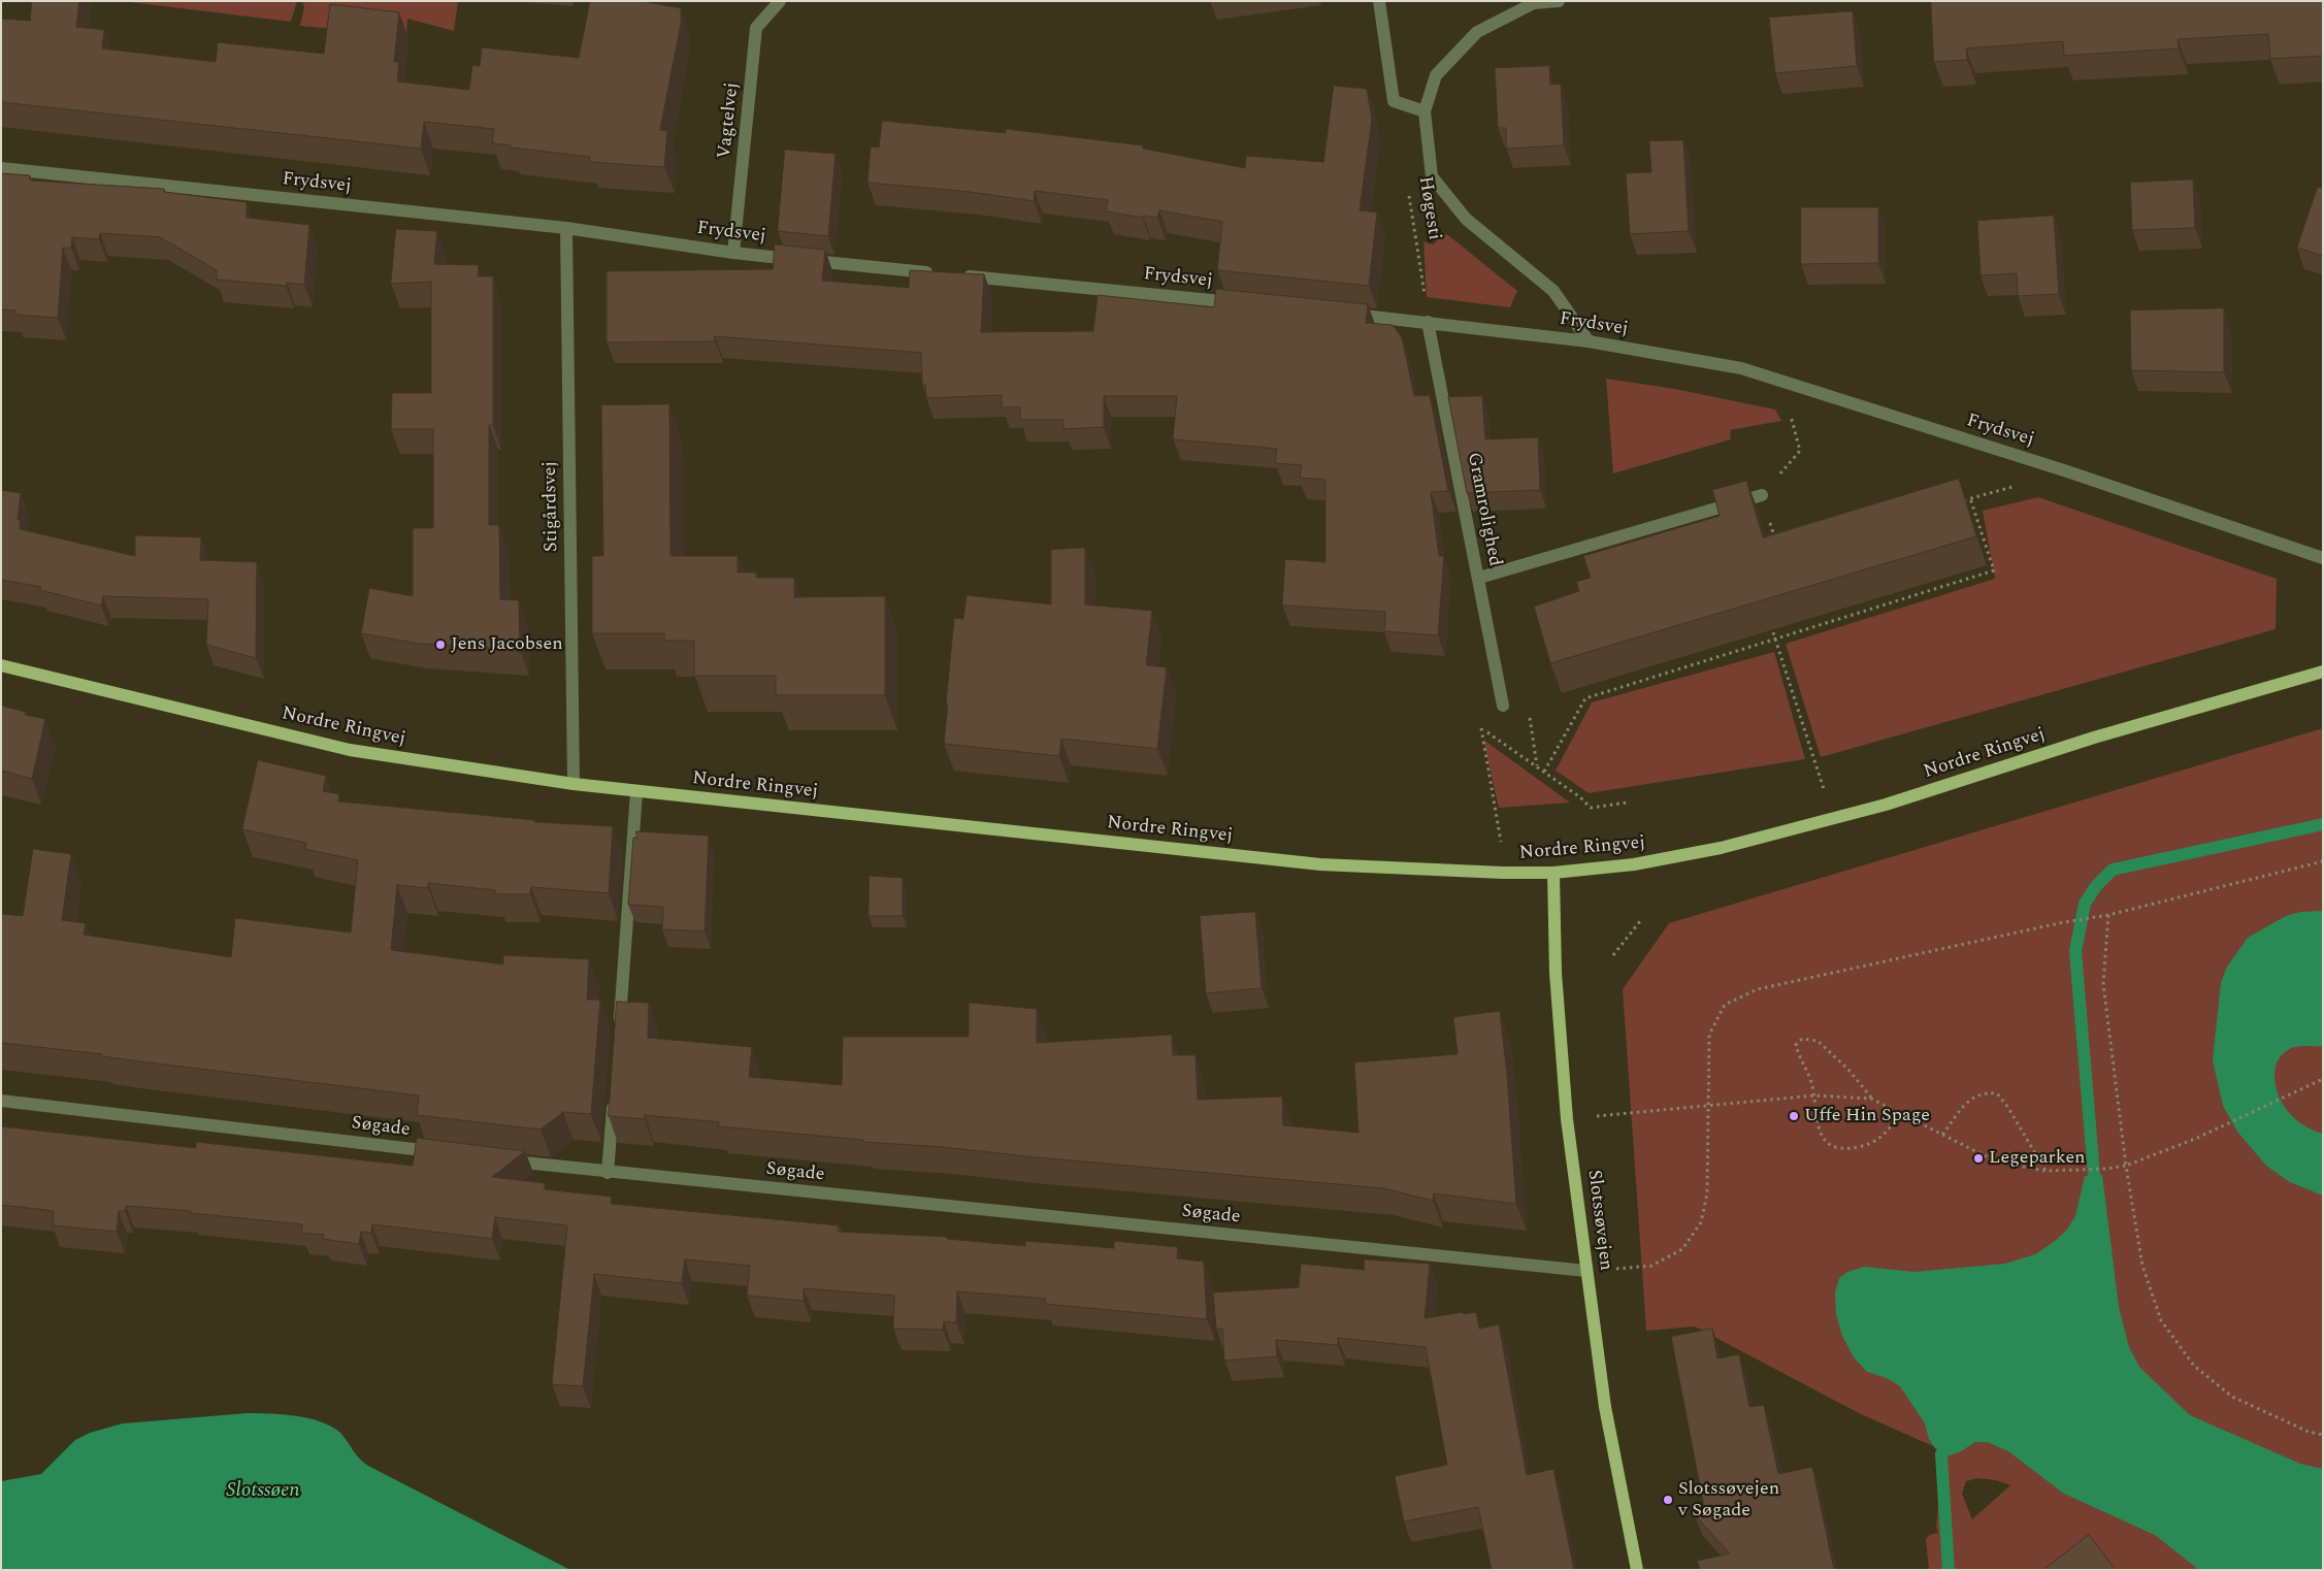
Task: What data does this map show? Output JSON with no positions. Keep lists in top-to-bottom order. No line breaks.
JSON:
{"streets":{"main road":["Nordre Ringvej","Slotssøvejen"],"street":["Vagtelvej","Frydsvej","Stigårdsvej","Gramrolighed","Søgade"],"path":["Høgesti"]},"crossings":[["Vagtelvej","Frydsvej"],["Frydsvej","Høgesti"],["Frydsvej","Stigårdsvej"],["Frydsvej","Gramrolighed"],["Høgesti","Gramrolighed"],["Stigårdsvej","Nordre Ringvej"],["Nordre Ringvej","Slotssøvejen"],["Søgade","Slotssøvejen"]],"water":["Slotssøen"],"places":["Jens Jacobsen","Uffe Hin Spage","Legeparken","Slotssøvejen v Søgade"]}
